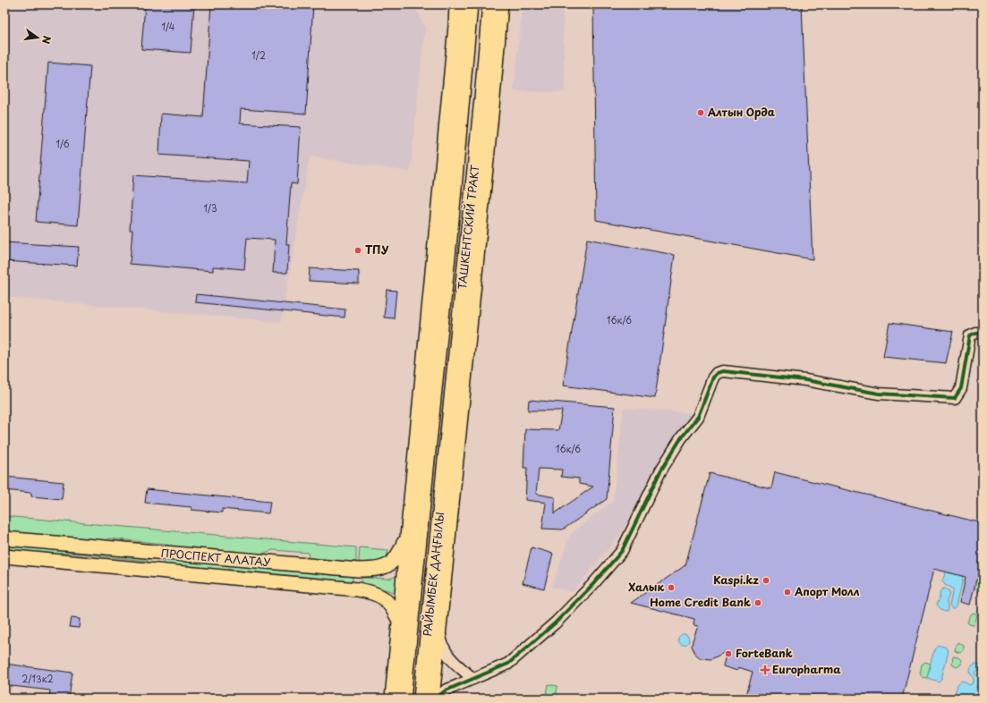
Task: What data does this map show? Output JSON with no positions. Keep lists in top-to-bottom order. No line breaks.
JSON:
{"streets":{"highway":["ТАШКЕНТСКИЙ ТРАКТ","РАЙЫМБЕК ДАҢҒЫЛЫ"],"main road":["ПРОСПЕКТ АЛАТАУ"]},"crossings":[["ТАШКЕНТСКИЙ ТРАКТ","РАЙЫМБЕК ДАҢҒЫЛЫ"]],"places":{"other":["Алтын Орда","ТПУ","Kaspi.kz","Халык","Апорт Молл","Home Credit Bank","ForteBank"],"health":["Europharma"]},"house_numbers":["1/4","1/2","1/6","1/3","16к/6","16к/6","2/13к2"],"north":"right"}
